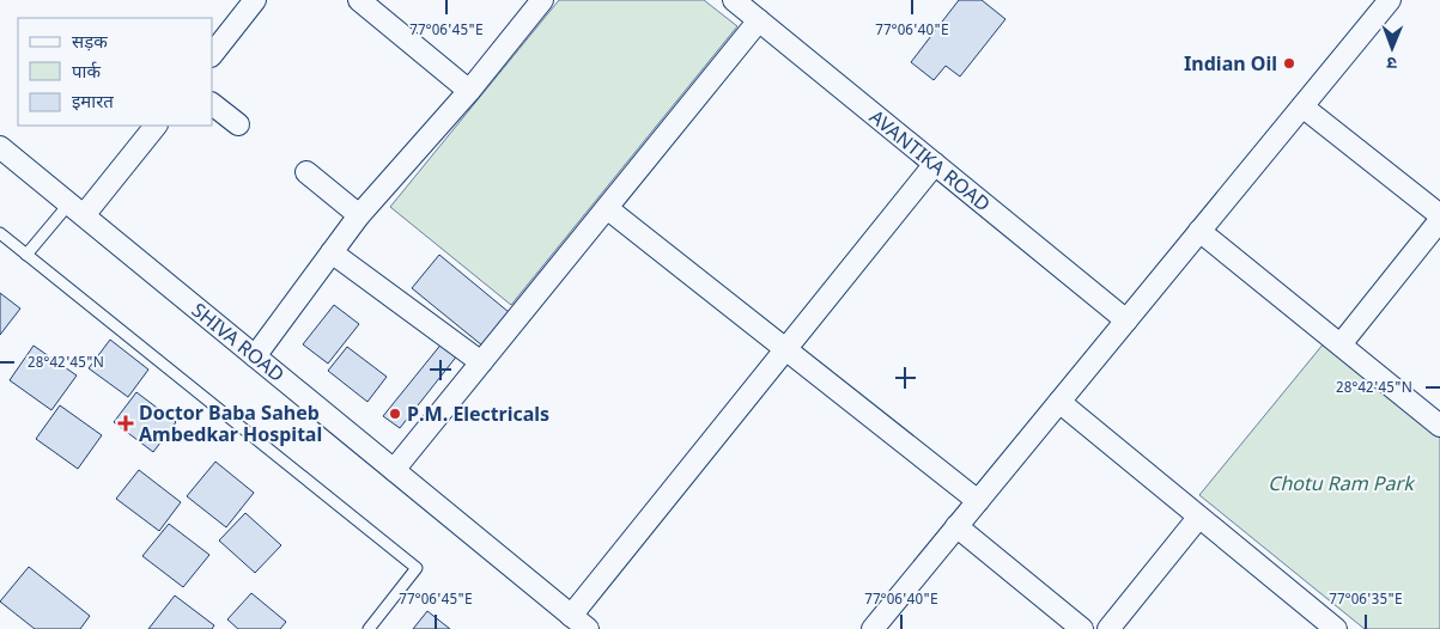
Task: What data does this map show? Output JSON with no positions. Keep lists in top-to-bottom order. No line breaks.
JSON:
{"streets":{"street":["AVANTIKA ROAD","SHIVA ROAD"]},"parks":["Chotu Ram Park"],"places":{"other":["Indian Oil","P.M. Electricals"],"health":["Doctor Baba Saheb Ambedkar Hospital"]},"legend":["सड़क","पार्क","इमारत"],"north":"bottom","coordinates":["77°06'45\"E","77°06'40\"E","28°42'45\"N","77°06'35\"E"]}
